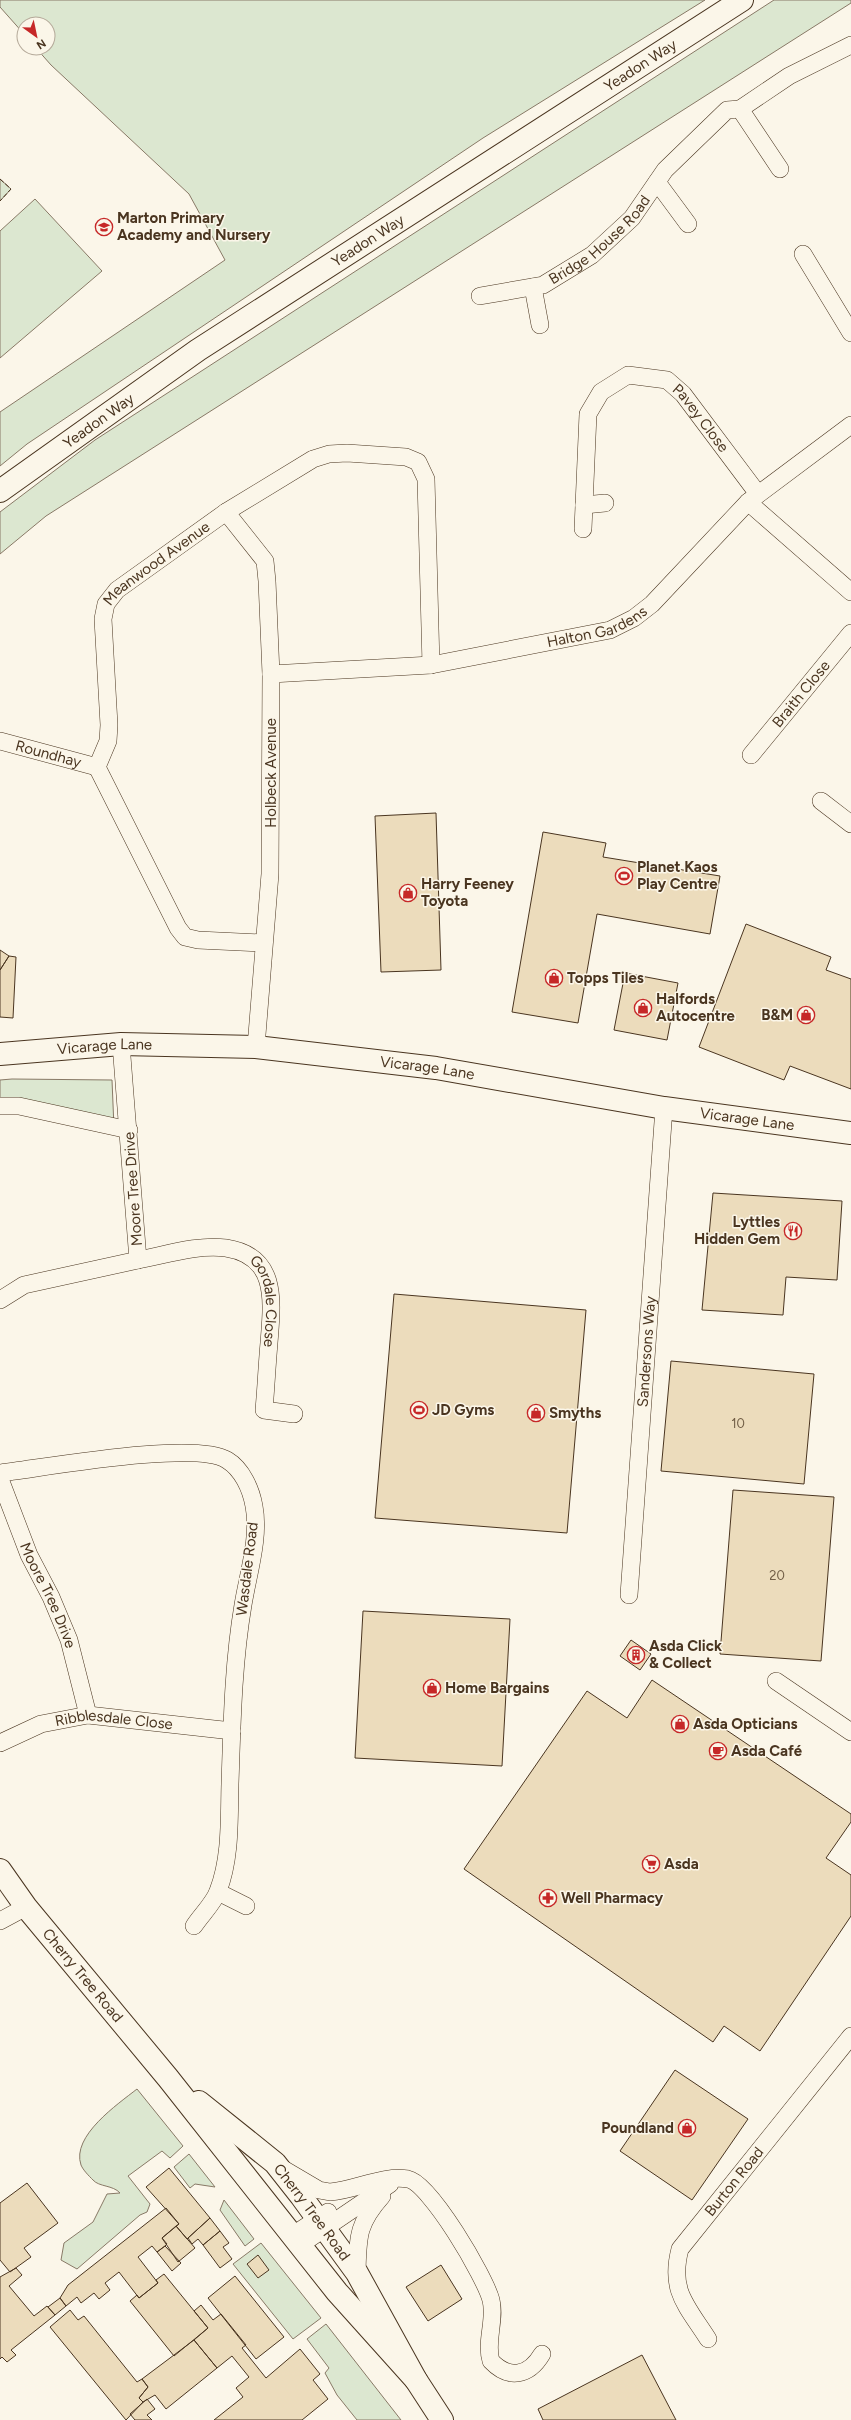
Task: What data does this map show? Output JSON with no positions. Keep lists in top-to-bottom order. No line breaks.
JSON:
{"streets":{"street":["Yeadon Way","Bridge House Road","Pavey Close","Meanwood Avenue","Halton Gardens","Braith Close","Roundhay","Holbeck Avenue","Vicarage Lane","Moore Tree Drive","Gordale Close","Sandersons Way","Wasdale Road","Ribblesdale Close","Cherry Tree Road","Burton Road"]},"crossings":[["Pavey Close","Halton Gardens"],["Meanwood Avenue","Halton Gardens"],["Meanwood Avenue","Roundhay"],["Meanwood Avenue","Holbeck Avenue"],["Halton Gardens","Holbeck Avenue"],["Holbeck Avenue","Vicarage Lane"],["Vicarage Lane","Moore Tree Drive"],["Vicarage Lane","Sandersons Way"],["Moore Tree Drive","Gordale Close"],["Moore Tree Drive","Ribblesdale Close"],["Wasdale Road","Ribblesdale Close"]],"places":{"school or university":["Marton Primary Academy and Nursery"],"sports":["Planet Kaos Play Centre","JD Gyms"],"shop":["Harry Feeney Toyota","Topps Tiles","Halfords Autocentre","B&M","Smyths","Home Bargains","Asda Opticians","Poundland"],"restaurant":["Lyttles Hidden Gem"],"building":["Asda Click & Collect"],"cafe":["Asda Café"],"supermarket":["Asda"],"pharmacy":["Well Pharmacy"]},"house_numbers":["10","20"],"north":"bottom right"}
